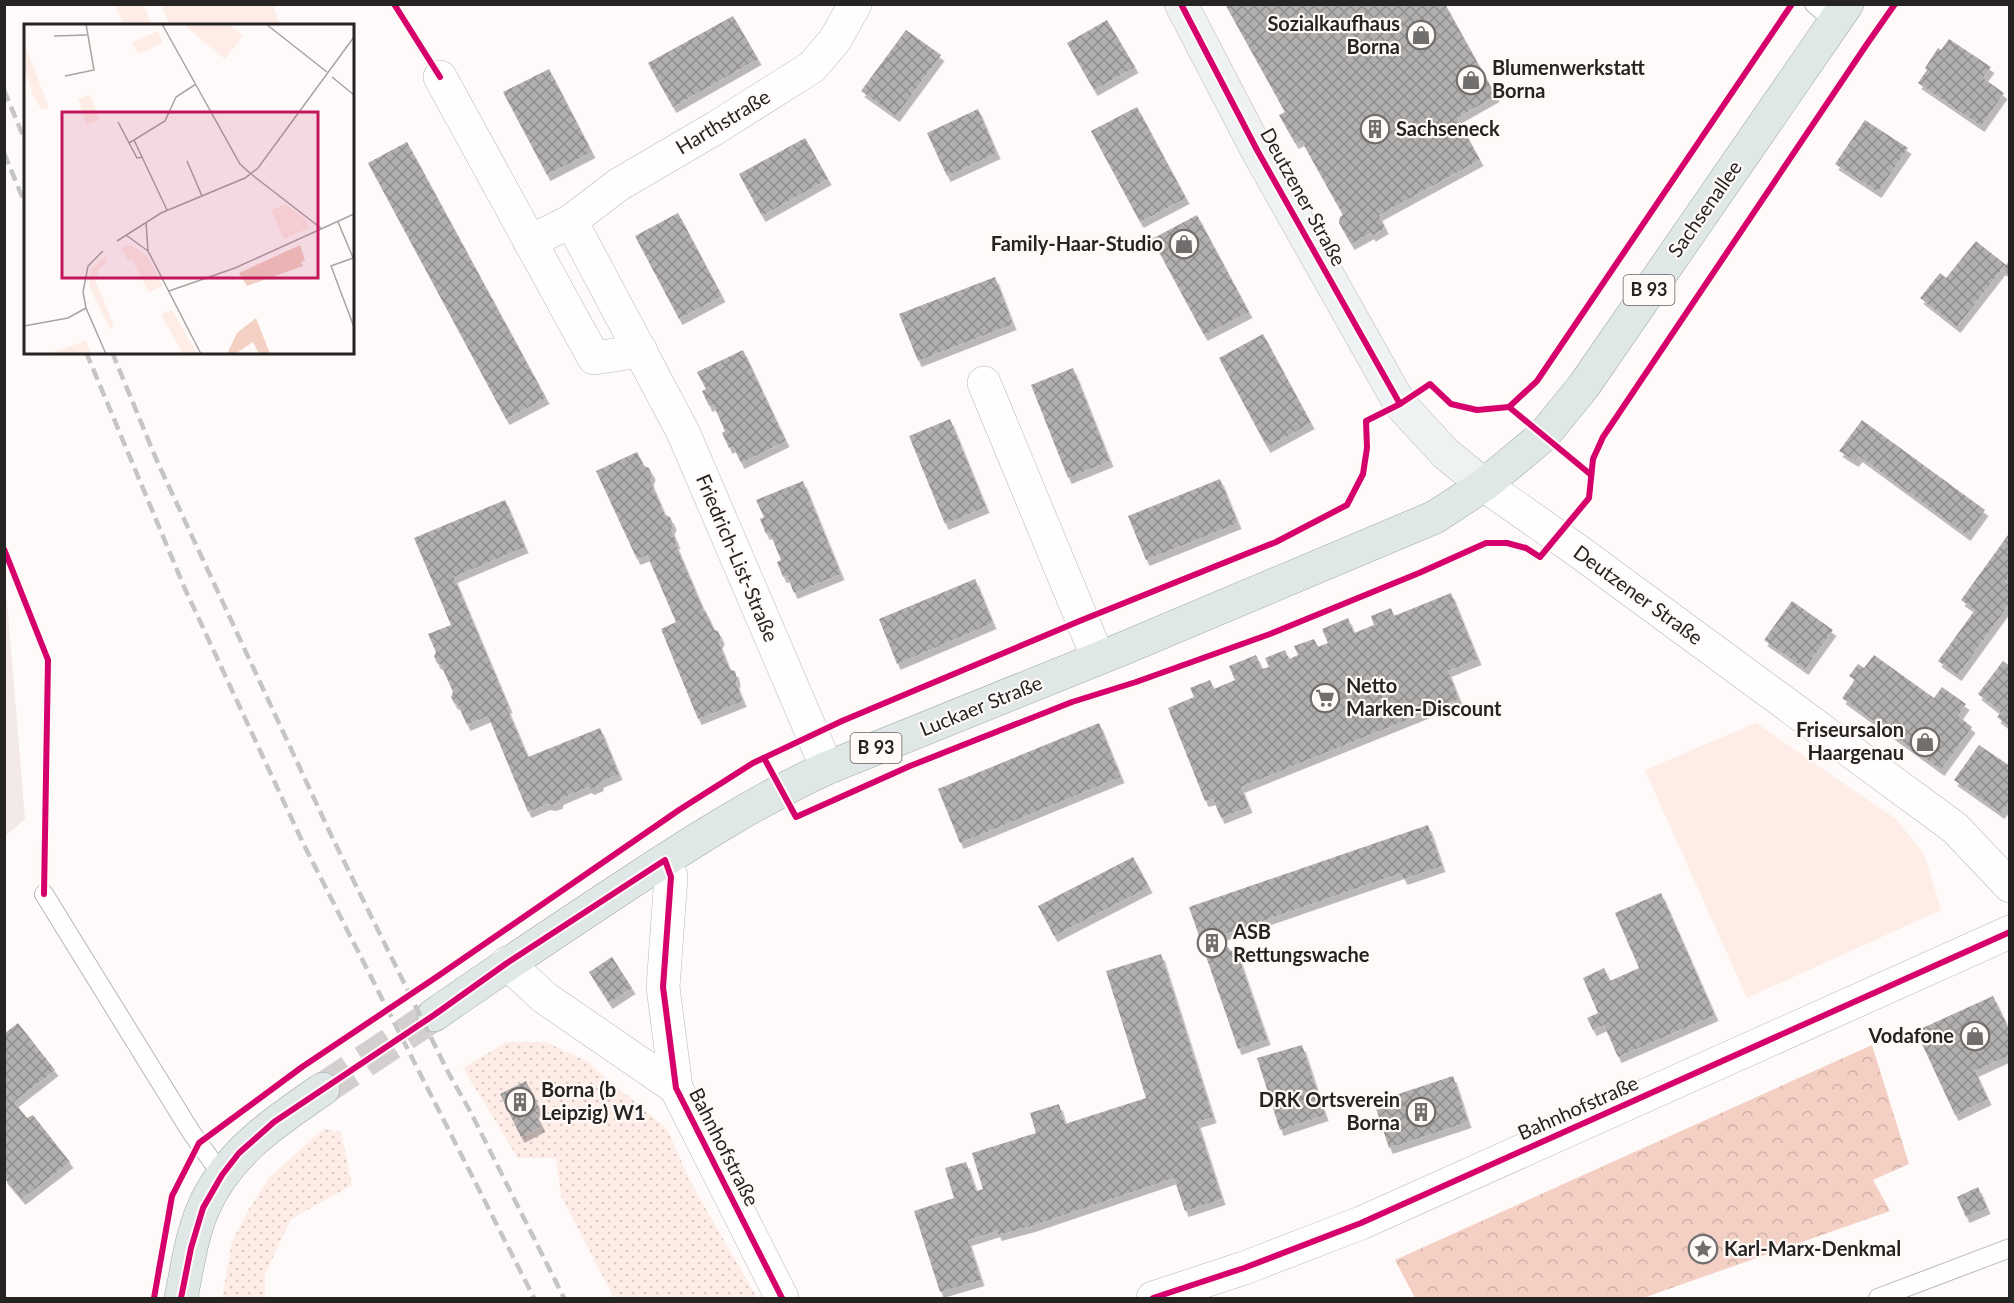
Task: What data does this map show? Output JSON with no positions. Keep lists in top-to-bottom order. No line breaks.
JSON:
{"streets":{"main road":["Deutzener Straße","Sachsenallee","B 93","Luckaer Straße"],"street":["Harthstraße","Friedrich-List-Straße","Bahnhofstraße"]},"crossings":[["Harthstraße","Friedrich-List-Straße"],["Deutzener Straße","Sachsenallee"],["Deutzener Straße","Luckaer Straße"],["Sachsenallee","Luckaer Straße"],["Friedrich-List-Straße","Luckaer Straße"],["Luckaer Straße","Bahnhofstraße"]],"places":{"shop":["Sozialkaufhaus Borna","Blumenwerkstatt Borna","Family-Haar-Studio","Friseursalon Haargenau","Vodafone"],"building":["Sachseneck","ASB Rettungswache","Borna (b Leipzig) W1","DRK Ortsverein Borna"],"supermarket":["Netto Marken-Discount"],"place":["Karl-Marx-Denkmal"]}}
